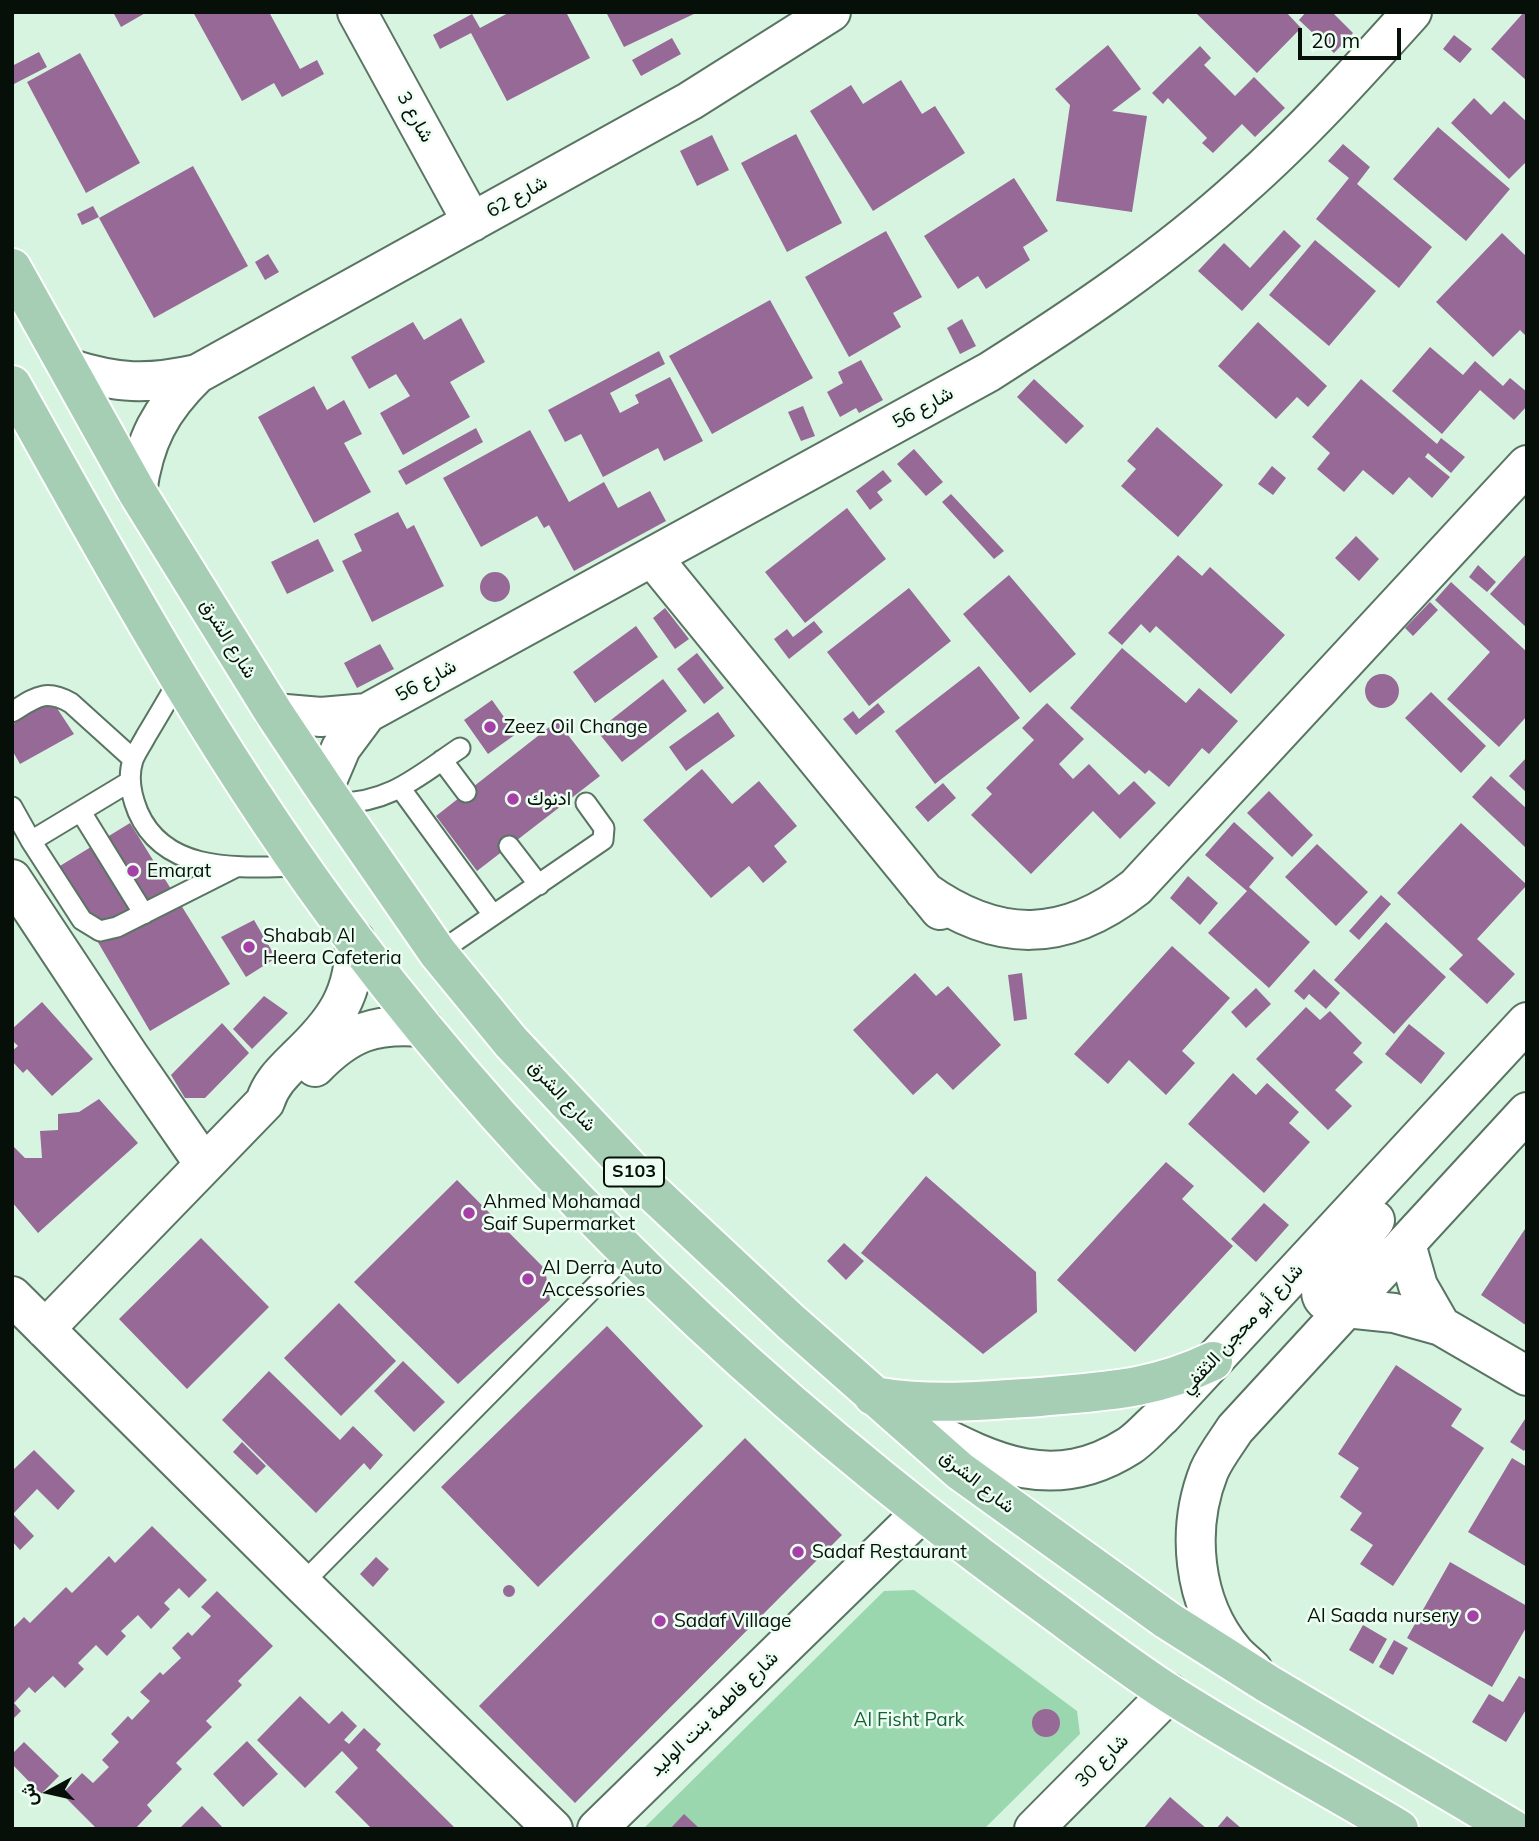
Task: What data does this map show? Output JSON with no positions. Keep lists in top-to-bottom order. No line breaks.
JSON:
{"streets":{"main road":["شارع الشرق","S103"],"street":["شارع 3","شارع 62","شارع 56","شارع أبو محجن الثقفي","شارع فاطمة بنت الوليد","شارع 30"]},"crossings":[["شارع 3","شارع 62"],["شارع 62","شارع الشرق"],["شارع 56","شارع الشرق"],["شارع الشرق","شارع أبو محجن الثقفي"],["S103","شارع فاطمة بنت الوليد"],["S103","شارع 30"]],"parks":["Al Fisht Park"],"places":["Zeez Oil Change","ادنوك","Emarat","Shabab Al Heera Cafeteria","Ahmed Mohamad Saif Supermarket","Al Derra Auto Accessories","Sadaf Restaurant","Al Saada nursery","Sadaf Village"],"scale_bar":"20 m","north":"left"}
